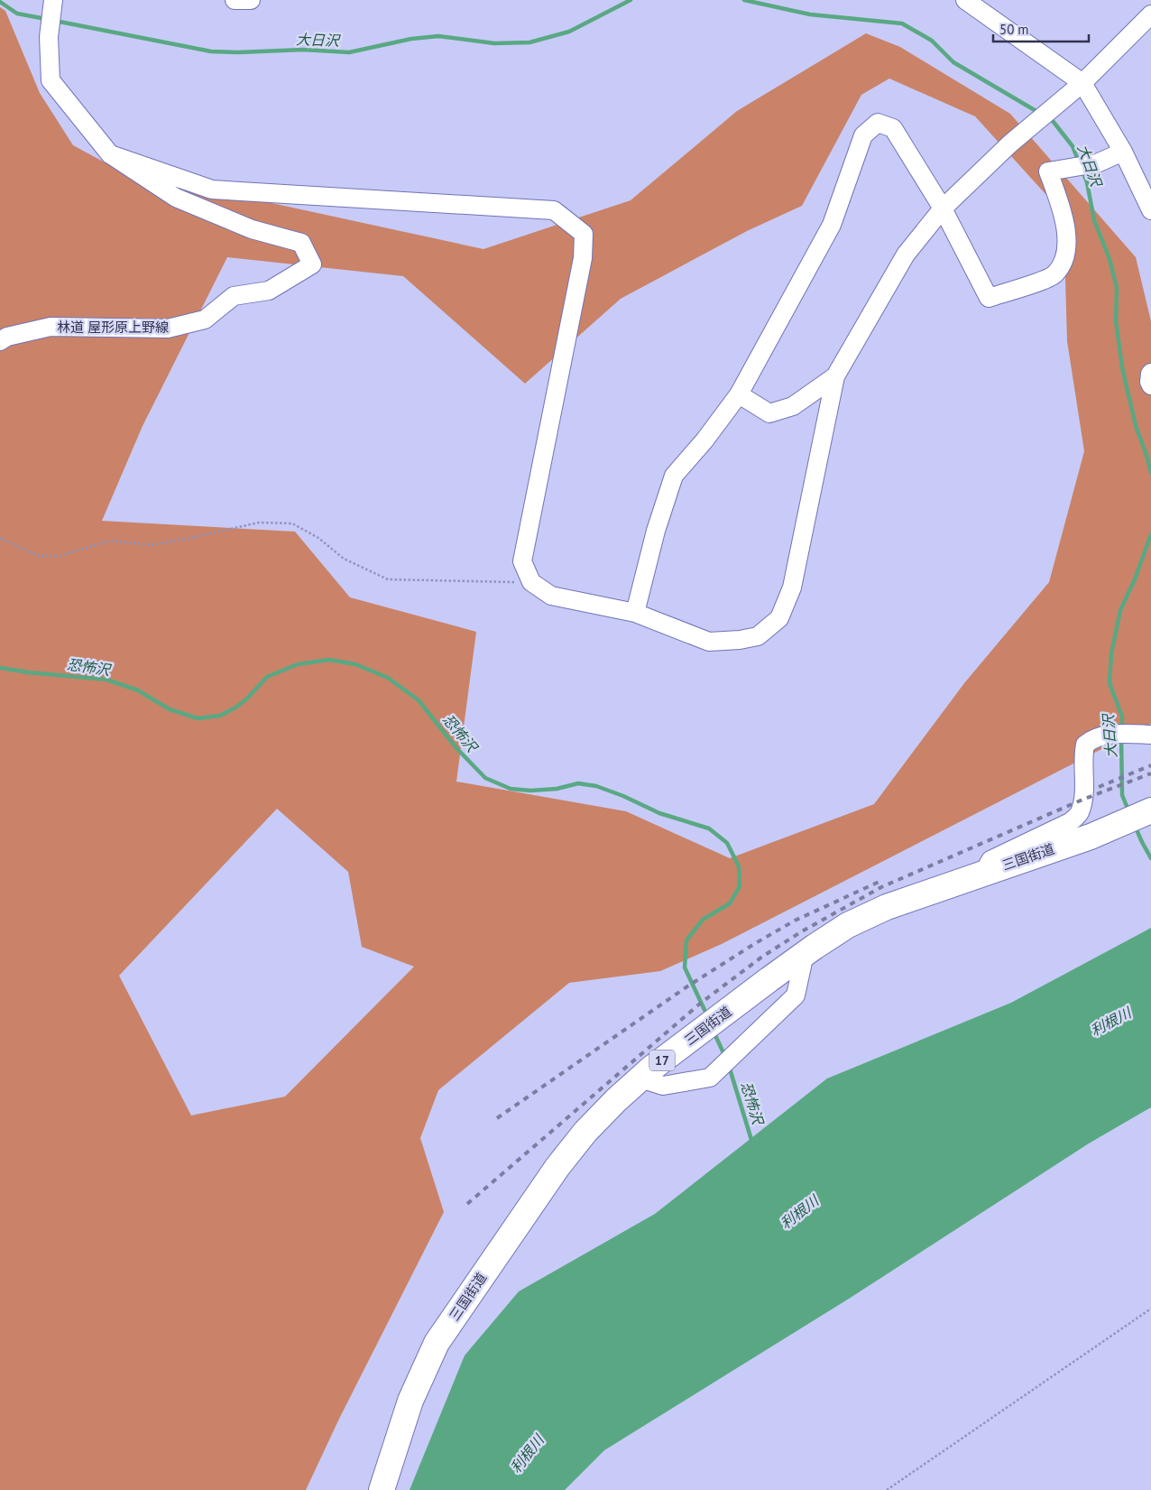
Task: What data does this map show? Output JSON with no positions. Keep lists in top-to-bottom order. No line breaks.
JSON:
{"streets":{"highway":["三国街道","17"],"street":["林道 屋形原上野線"]},"water":["大日沢","恐怖沢","利根川"],"scale_bar":"50 m"}
